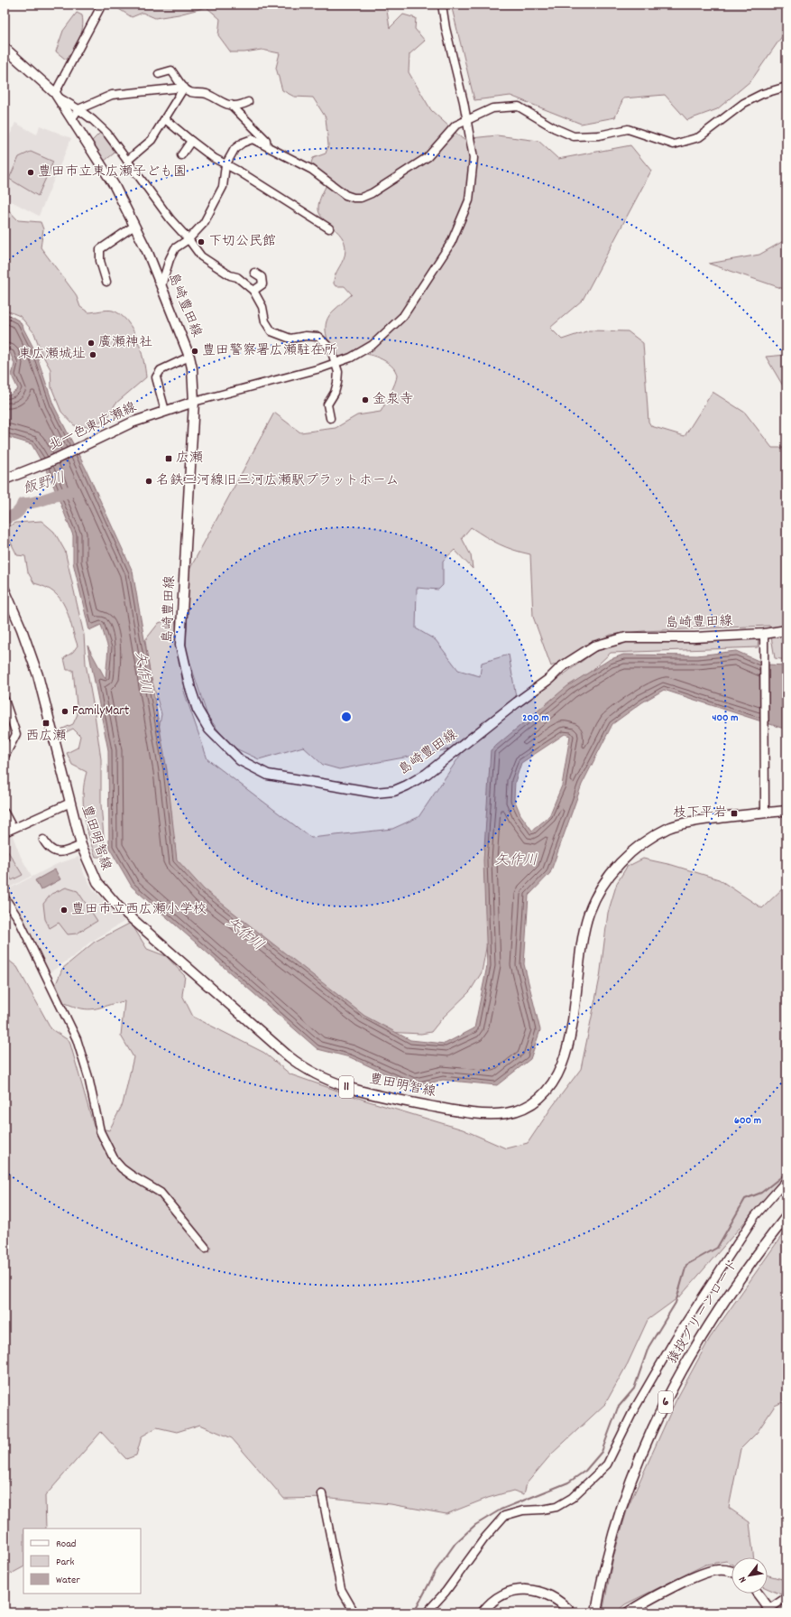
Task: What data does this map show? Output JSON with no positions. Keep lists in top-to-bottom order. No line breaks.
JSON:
{"streets":{"main road":["島崎豊田線","北一色東広瀬線","豊田明智線","11","猿投グリーンロード","6"]},"crossings":[["島崎豊田線","北一色東広瀬線"]],"water":["飯野川","矢作川"],"places":{"other":["豊田市立東広瀬子ども園","下切公民館","廣瀬神社","豊田警察署広瀬駐在所","東広瀬城址","金泉寺","名鉄三河線旧三河広瀬駅プラットホーム","FamilyMart","豊田市立西広瀬小学校"],"transit":["広瀬","西広瀬","枝下平岩"]},"legend":["Road","Park","Water"],"north":"bottom left","rings":["200 m","400 m","600 m"]}
